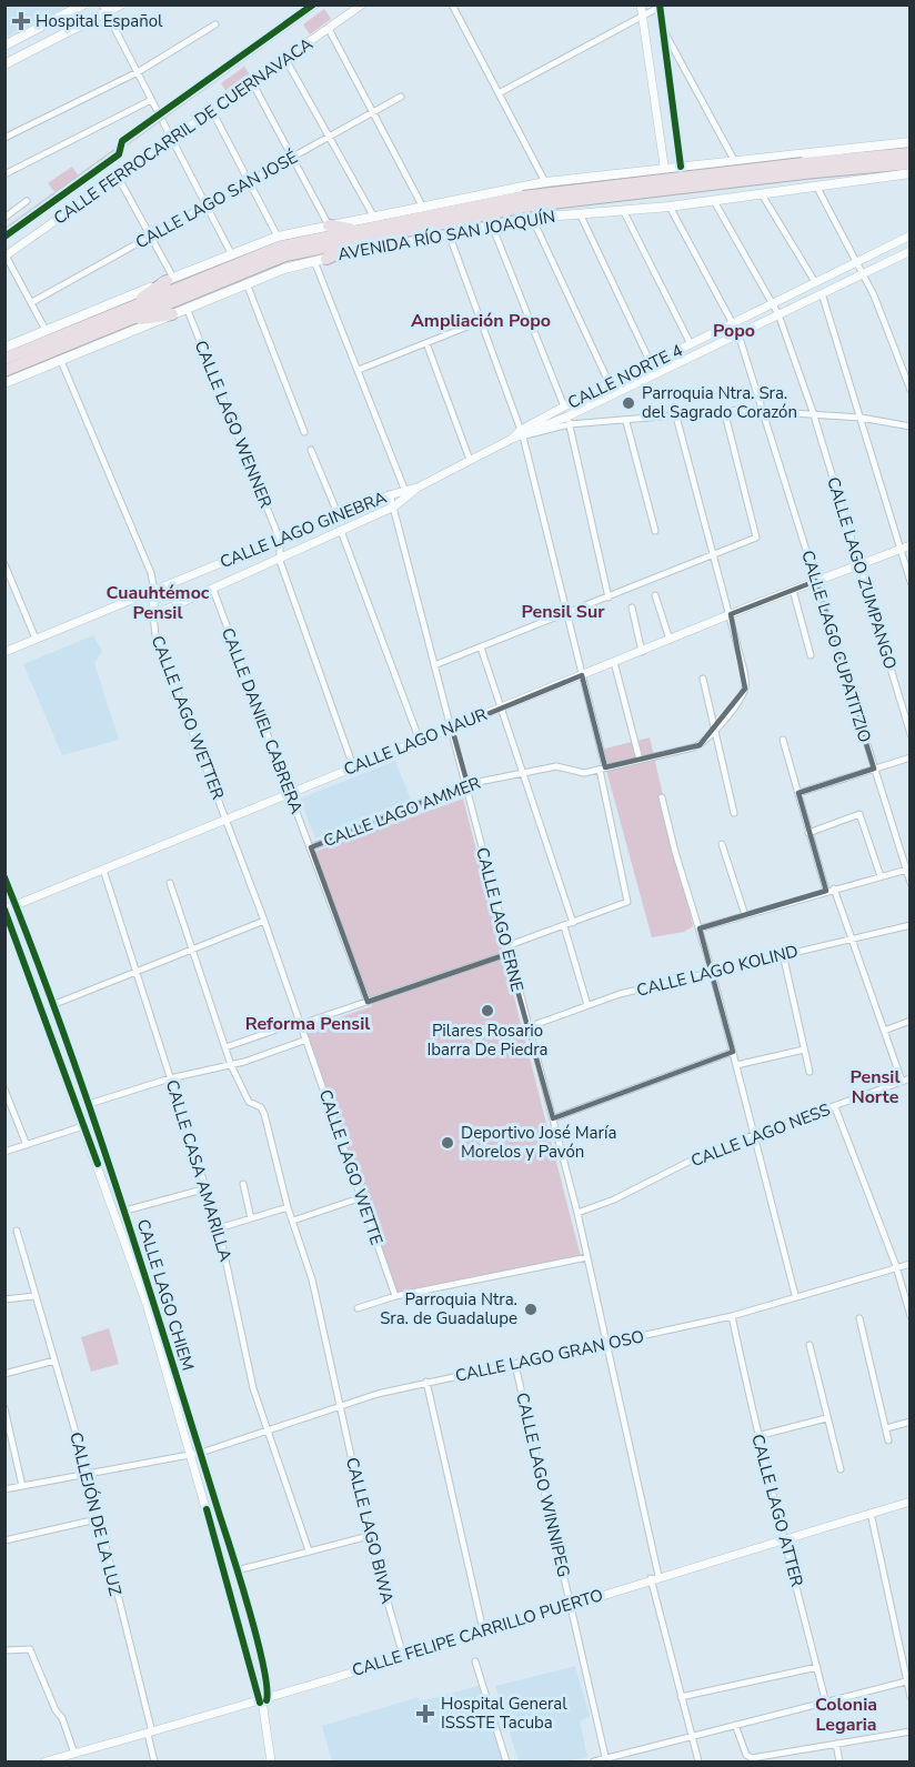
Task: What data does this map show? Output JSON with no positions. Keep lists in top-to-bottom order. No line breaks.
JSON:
{"streets":{"highway":["AVENIDA RÍO SAN JOAQUÍN"],"street":["CALLE FERROCARRIL DE CUERNAVACA","CALLE LAGO SAN JOSÉ","CALLE NORTE 4","CALLE LAGO WENNER","CALLE LAGO GINEBRA","CALLE LAGO ZUMPANGO","CALLE LAGO CUPATITZIO","CALLE LAGO WETTER","CALLE DANIEL CABRERA","CALLE LAGO NAUR","CALLE LAGO AMMER","CALLE LAGO ERNE","CALLE LAGO KOLIND","CALLE LAGO NESS","CALLE LAGO WETTE","CALLE CASA AMARILLA","CALLE LAGO CHIEM","CALLE LAGO GRAN OSO","CALLE LAGO WINNIPEG","CALLE LAGO ATTER","CALLEJÓN DE LA LUZ","CALLE LAGO BIWA","CALLE FELIPE CARRILLO PUERTO"]},"crossings":[["AVENIDA RÍO SAN JOAQUÍN","CALLE LAGO WENNER"],["AVENIDA RÍO SAN JOAQUÍN","CALLE LAGO ZUMPANGO"],["AVENIDA RÍO SAN JOAQUÍN","CALLE LAGO CUPATITZIO"],["AVENIDA RÍO SAN JOAQUÍN","CALLE LAGO WETTER"],["CALLE NORTE 4","CALLE LAGO GINEBRA"],["CALLE NORTE 4","CALLE LAGO ZUMPANGO"],["CALLE NORTE 4","CALLE LAGO CUPATITZIO"],["CALLE LAGO WENNER","CALLE LAGO GINEBRA"],["CALLE LAGO WENNER","CALLE LAGO NAUR"],["CALLE LAGO GINEBRA","CALLE LAGO WETTER"],["CALLE LAGO GINEBRA","CALLE DANIEL CABRERA"],["CALLE LAGO GINEBRA","CALLE LAGO ERNE"],["CALLE LAGO ZUMPANGO","CALLE LAGO NAUR"],["CALLE LAGO CUPATITZIO","CALLE LAGO NAUR"],["CALLE LAGO WETTER","CALLE LAGO NAUR"],["CALLE LAGO WETTER","CALLE LAGO WETTE"],["CALLE DANIEL CABRERA","CALLE LAGO NAUR"],["CALLE DANIEL CABRERA","CALLE LAGO AMMER"],["CALLE LAGO NAUR","CALLE LAGO AMMER"],["CALLE LAGO NAUR","CALLE LAGO ERNE"],["CALLE LAGO NAUR","CALLE CASA AMARILLA"],["CALLE LAGO NAUR","CALLE LAGO CHIEM"],["CALLE LAGO AMMER","CALLE LAGO ERNE"],["CALLE LAGO ERNE","CALLE LAGO KOLIND"],["CALLE LAGO ERNE","CALLE LAGO NESS"],["CALLE LAGO ERNE","CALLE LAGO GRAN OSO"],["CALLE LAGO ERNE","CALLE FELIPE CARRILLO PUERTO"],["CALLE CASA AMARILLA","CALLE LAGO GRAN OSO"],["CALLE LAGO CHIEM","CALLE LAGO GRAN OSO"],["CALLE LAGO CHIEM","CALLE FELIPE CARRILLO PUERTO"],["CALLE LAGO GRAN OSO","CALLE LAGO WINNIPEG"],["CALLE LAGO GRAN OSO","CALLE LAGO ATTER"],["CALLE LAGO GRAN OSO","CALLEJÓN DE LA LUZ"],["CALLE LAGO GRAN OSO","CALLE LAGO BIWA"],["CALLE LAGO WINNIPEG","CALLE FELIPE CARRILLO PUERTO"],["CALLE LAGO ATTER","CALLE FELIPE CARRILLO PUERTO"],["CALLEJÓN DE LA LUZ","CALLE FELIPE CARRILLO PUERTO"],["CALLE LAGO BIWA","CALLE FELIPE CARRILLO PUERTO"]],"districts":["Ampliación Popo","Popo","Cuauhtémoc Pensil","Pensil Sur","Reforma Pensil","Pensil Norte","Colonia Legaria"],"places":{"health":["Hospital Español","Hospital General ISSSTE Tacuba"],"other":["Parroquia Ntra. Sra. del Sagrado Corazón","Pilares Rosario Ibarra De Piedra","Deportivo José María Morelos y Pavón","Parroquia Ntra. Sra. de Guadalupe"]}}
